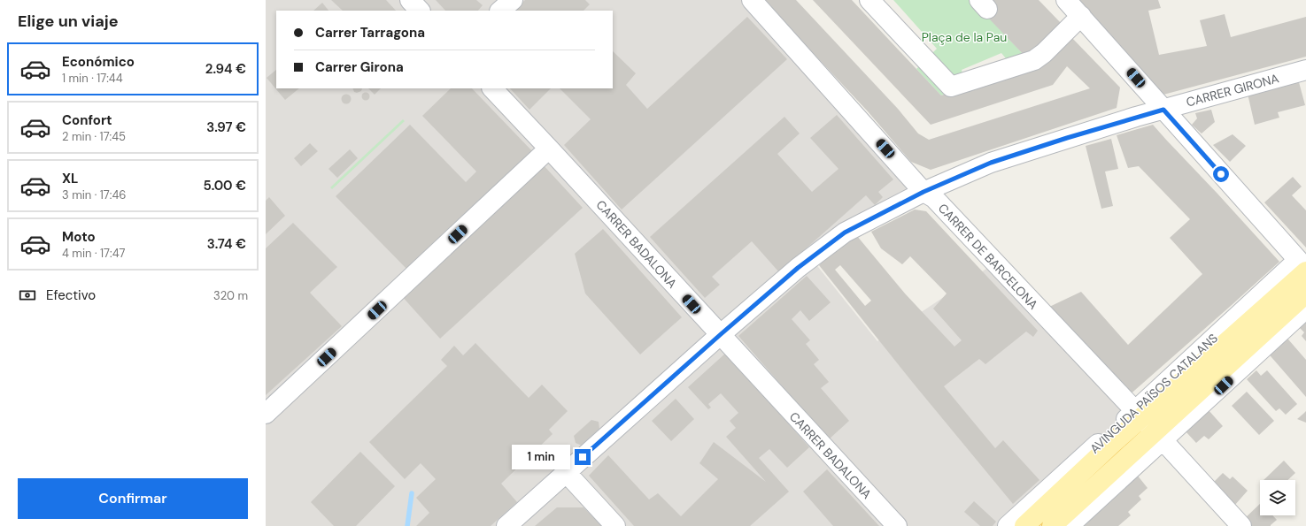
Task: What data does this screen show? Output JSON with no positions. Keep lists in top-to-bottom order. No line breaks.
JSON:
{"streets":{"main road":["AVINGUDA PAÏSOS CATALANS"],"street":["CARRER GIRONA","CARRER BADALONA","CARRER DE BARCELONA"]},"crossings":[["CARRER GIRONA","CARRER BADALONA"],["CARRER GIRONA","CARRER DE BARCELONA"],["CARRER DE BARCELONA","AVINGUDA PAÏSOS CATALANS"]],"parks":["Plaça de la Pau"],"page":{"heading":"Elige un viaje","banner":["Carrer Tarragona","Carrer Girona"],"list":[{"name":"Económico","note":"1 min · 17:44","value":"2.94 €"},{"name":"Confort","note":"2 min · 17:45","value":"3.97 €"},{"name":"XL","note":"3 min · 17:46","value":"5.00 €"},{"name":"Moto","note":"4 min · 17:47","value":"3.74 €"}],"pay":["Efectivo","320 m"],"bubble":"1 min","buttons":"Confirmar"}}
